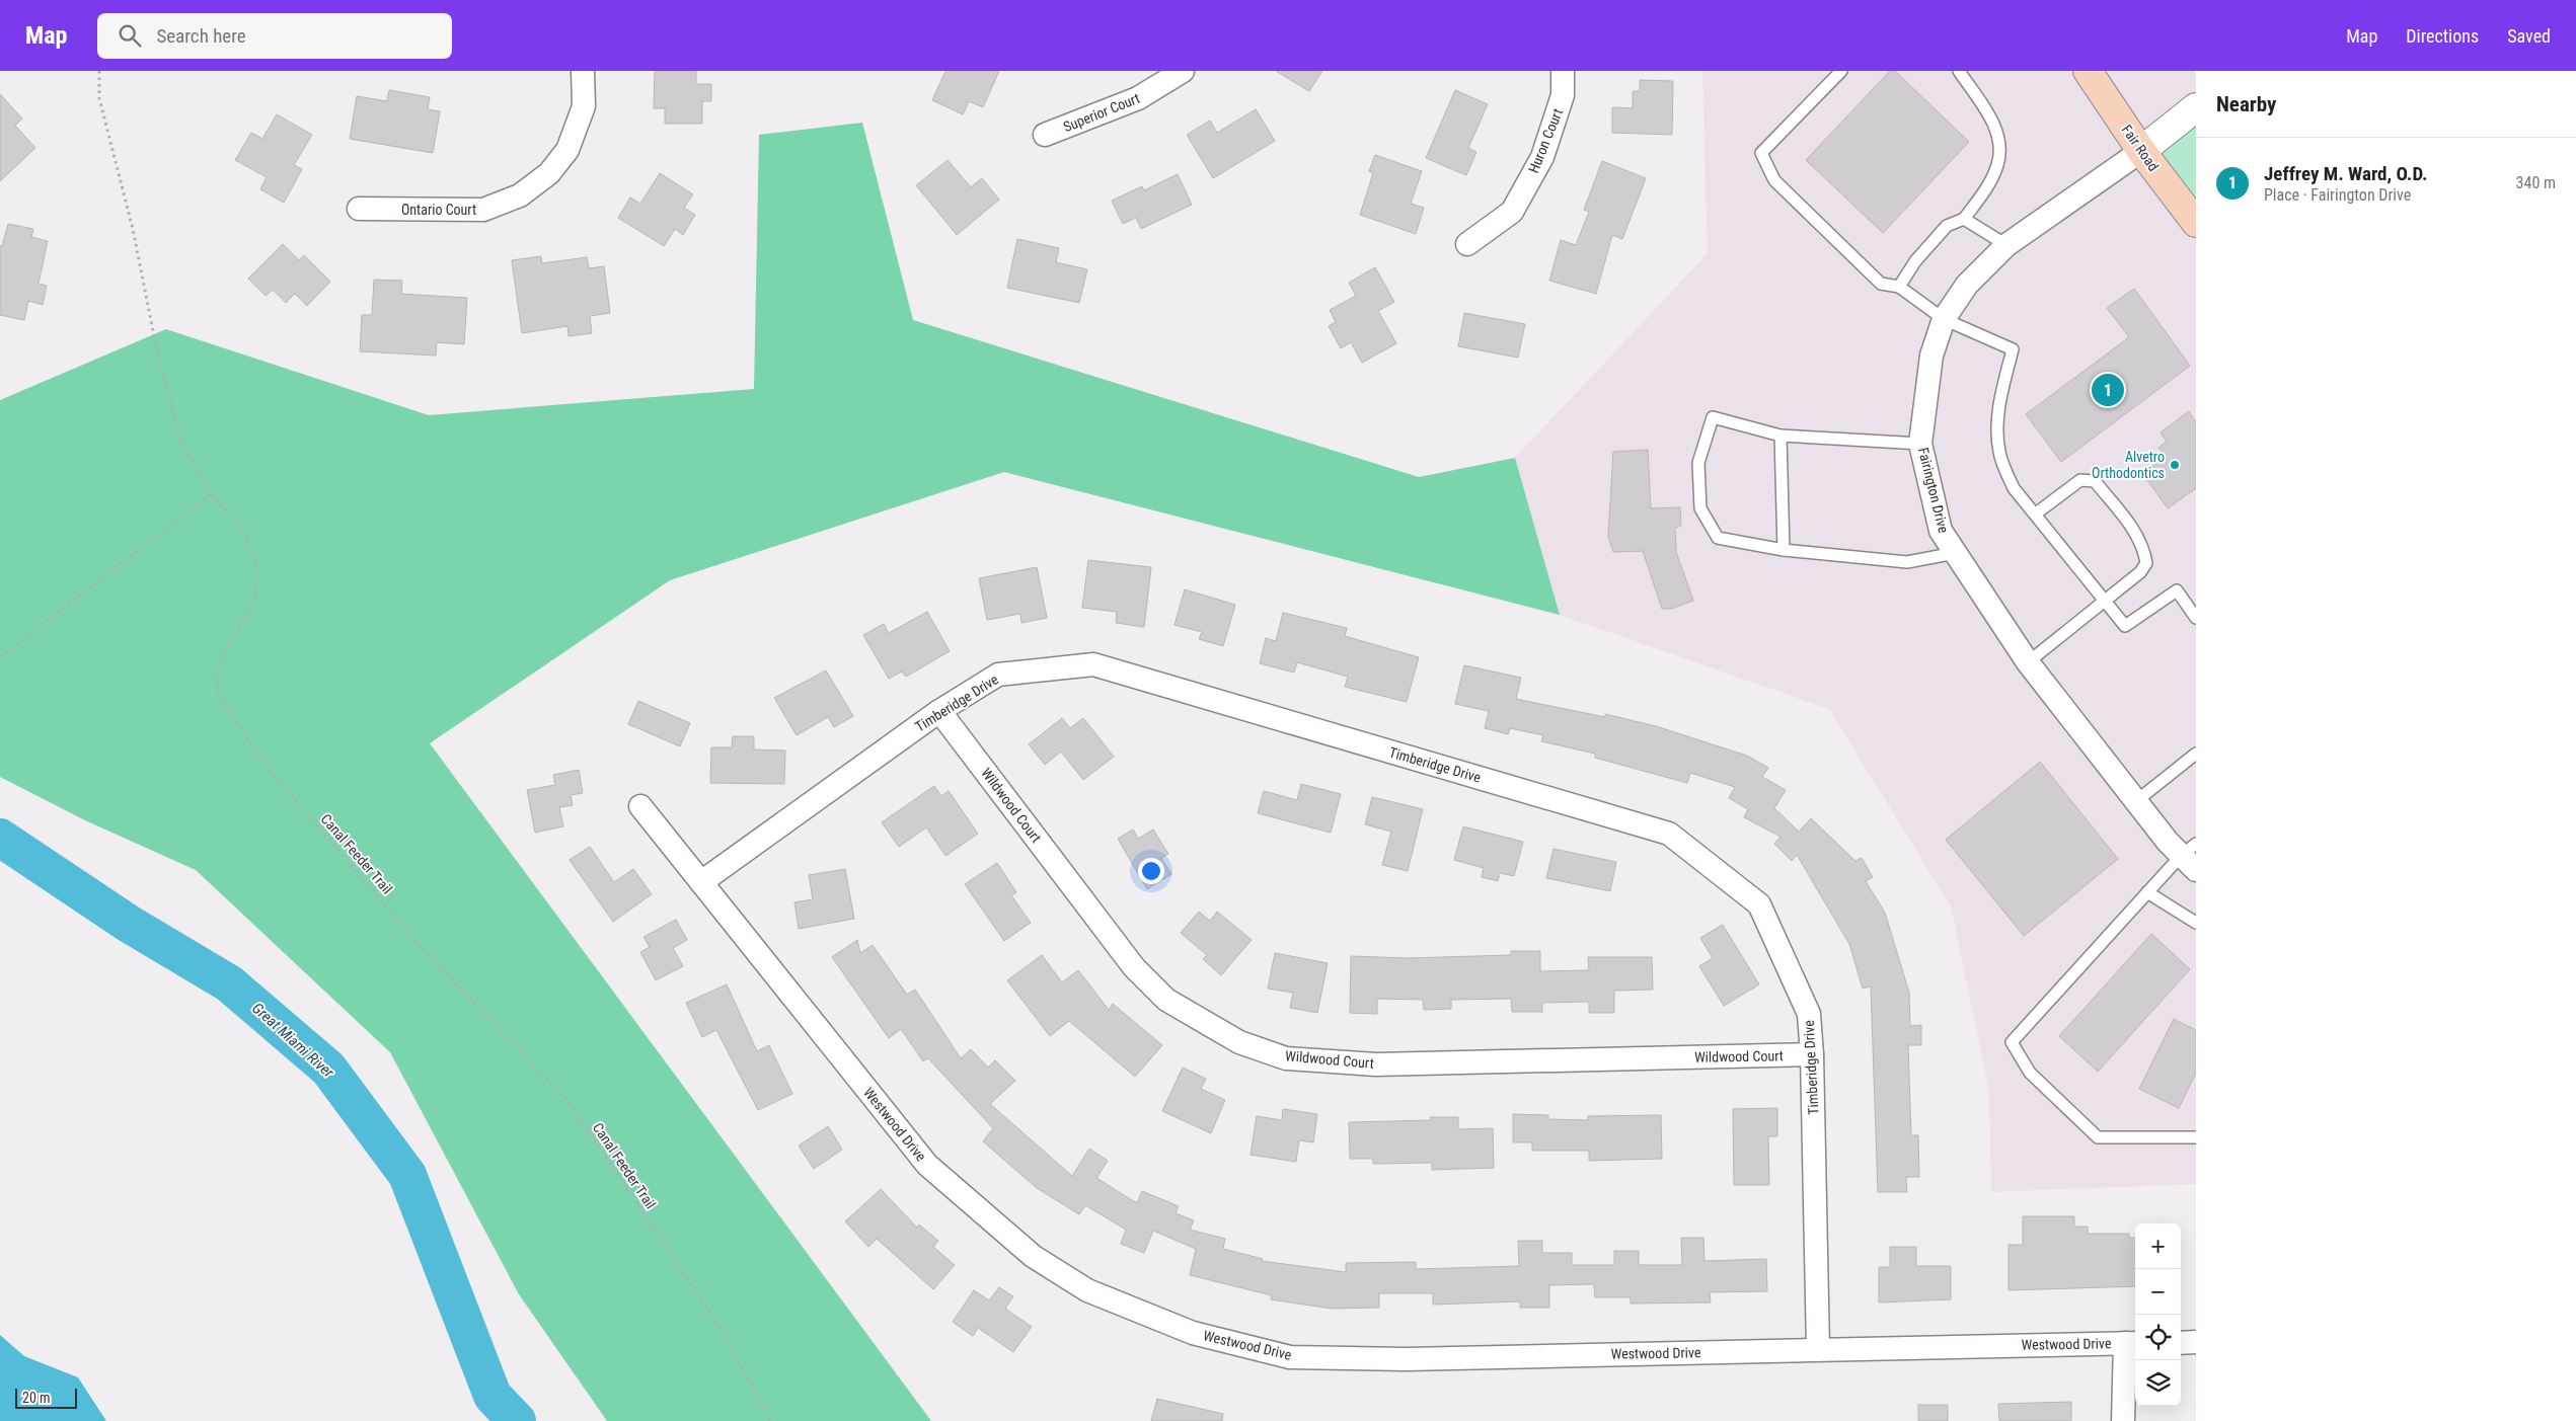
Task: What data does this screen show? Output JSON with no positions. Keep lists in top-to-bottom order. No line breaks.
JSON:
{"streets":{"main road":["Fair Road"],"street":["Superior Court","Huron Court","Ontario Court","Fairington Drive","Timberidge Drive","Wildwood Court","Westwood Drive"],"path":["Canal Feeder Trail"]},"crossings":[["Fair Road","Fairington Drive"],["Timberidge Drive","Wildwood Court"],["Timberidge Drive","Westwood Drive"]],"water":["Great Miami River"],"places":["Alvetro Orthodontics"],"scale_bar":"20 m","page":{"header":"Map","search":"Search here","nav":["Map","Directions","Saved"],"heading":"Nearby","list":[{"mark":"1","name":"Jeffrey M. Ward, O.D.","note":"Place · Fairington Drive","value":"340 m"}],"pins":"1","map_buttons":["+","−"],"scale":"20 m"}}
